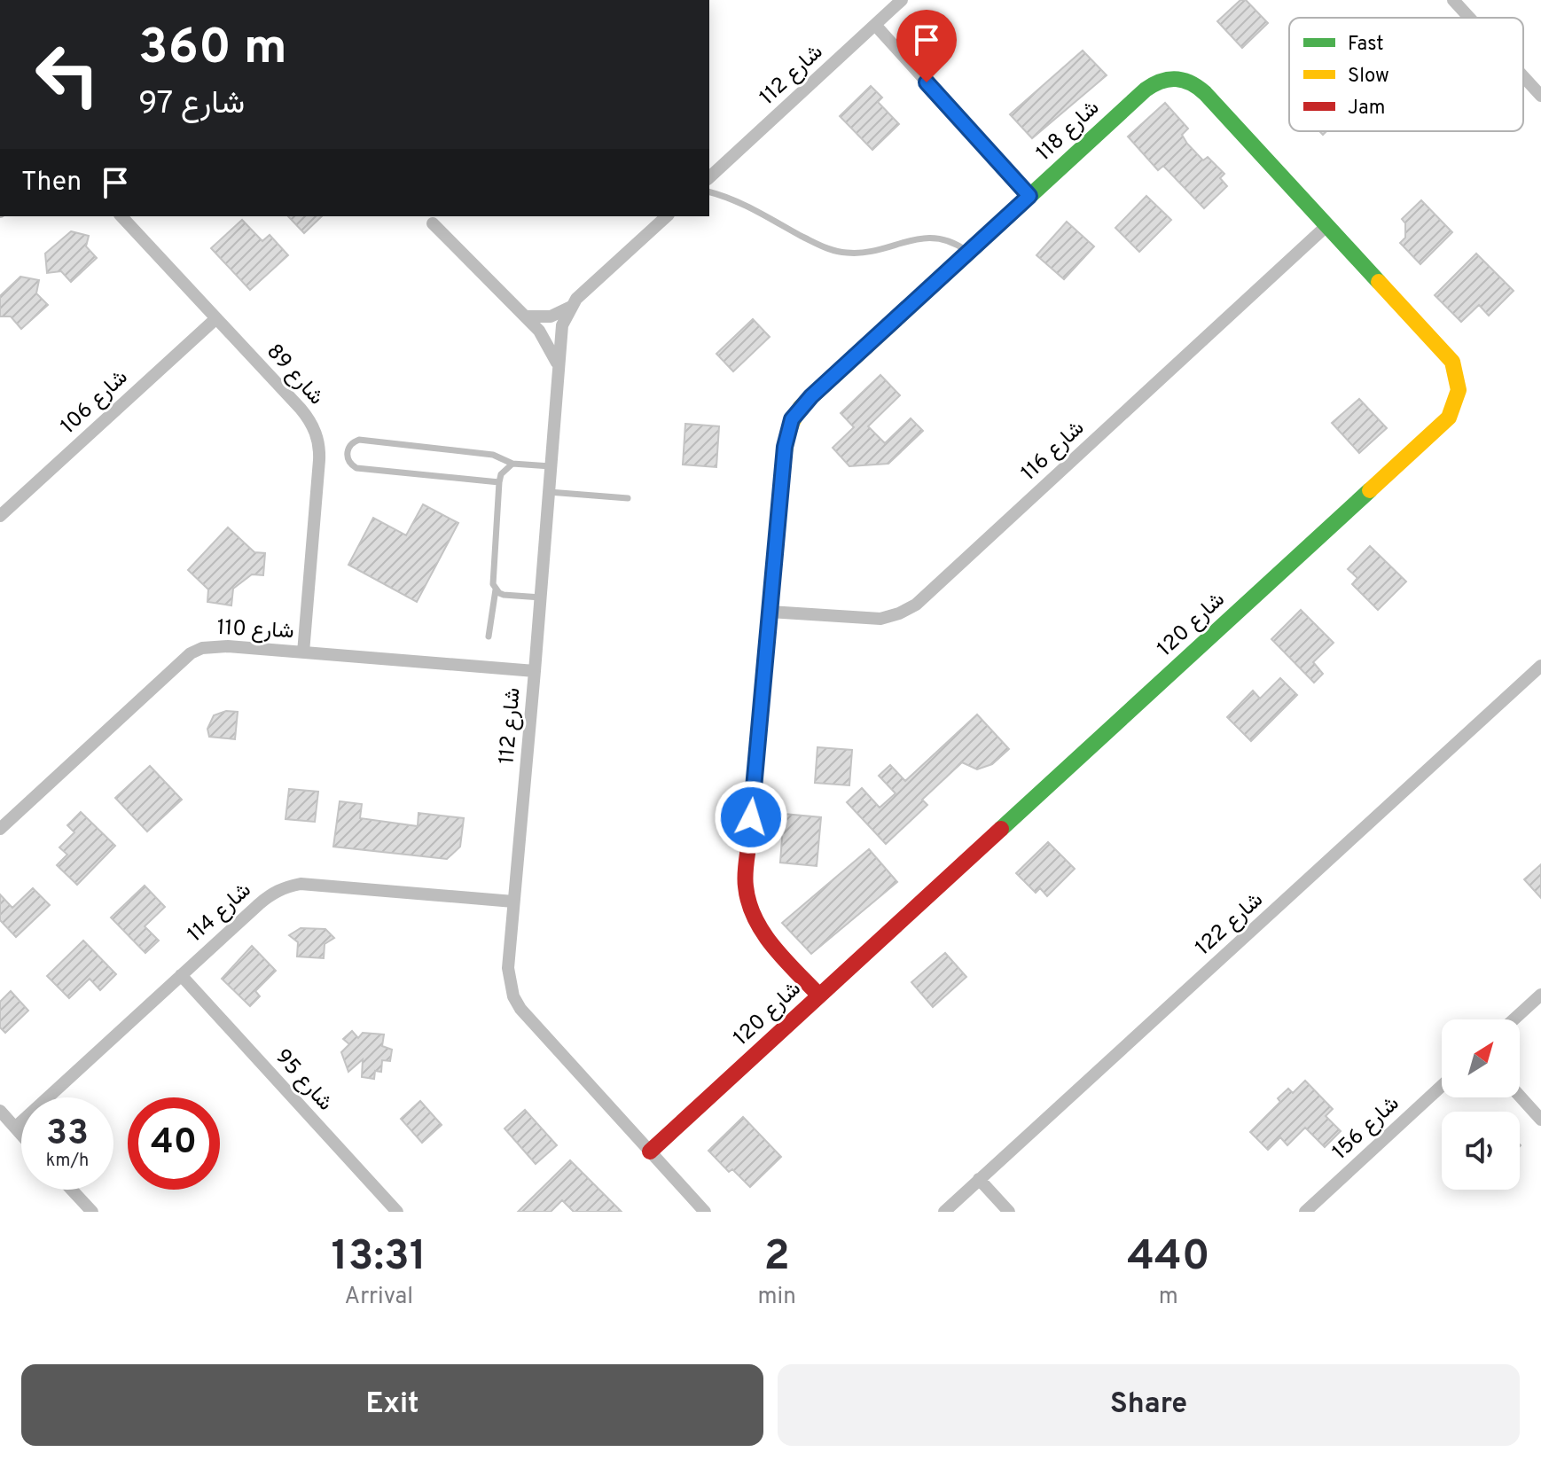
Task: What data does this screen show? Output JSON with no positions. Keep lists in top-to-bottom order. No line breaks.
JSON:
{"streets":{"street":["شارع 112","شارع 118","شارع 89","شارع 106","شارع 116","شارع 120","شارع 110","شارع 114","شارع 122","شارع 95","شارع 156"]},"crossings":[["شارع 112","شارع 120"],["شارع 112","شارع 110"],["شارع 112","شارع 114"],["شارع 118","شارع 116"],["شارع 118","شارع 120"],["شارع 89","شارع 106"],["شارع 89","شارع 110"],["شارع 116","شارع 120"],["شارع 114","شارع 95"]],"legend":["Fast","Slow","Jam"],"north":"top right","page":{"turn":["360 m","شارع 97"],"then":"Then","speed":"33 km/h","limit":"40","eta":["13:31","Arrival","2","min","440","m"],"buttons":["Exit","Share"]}}
